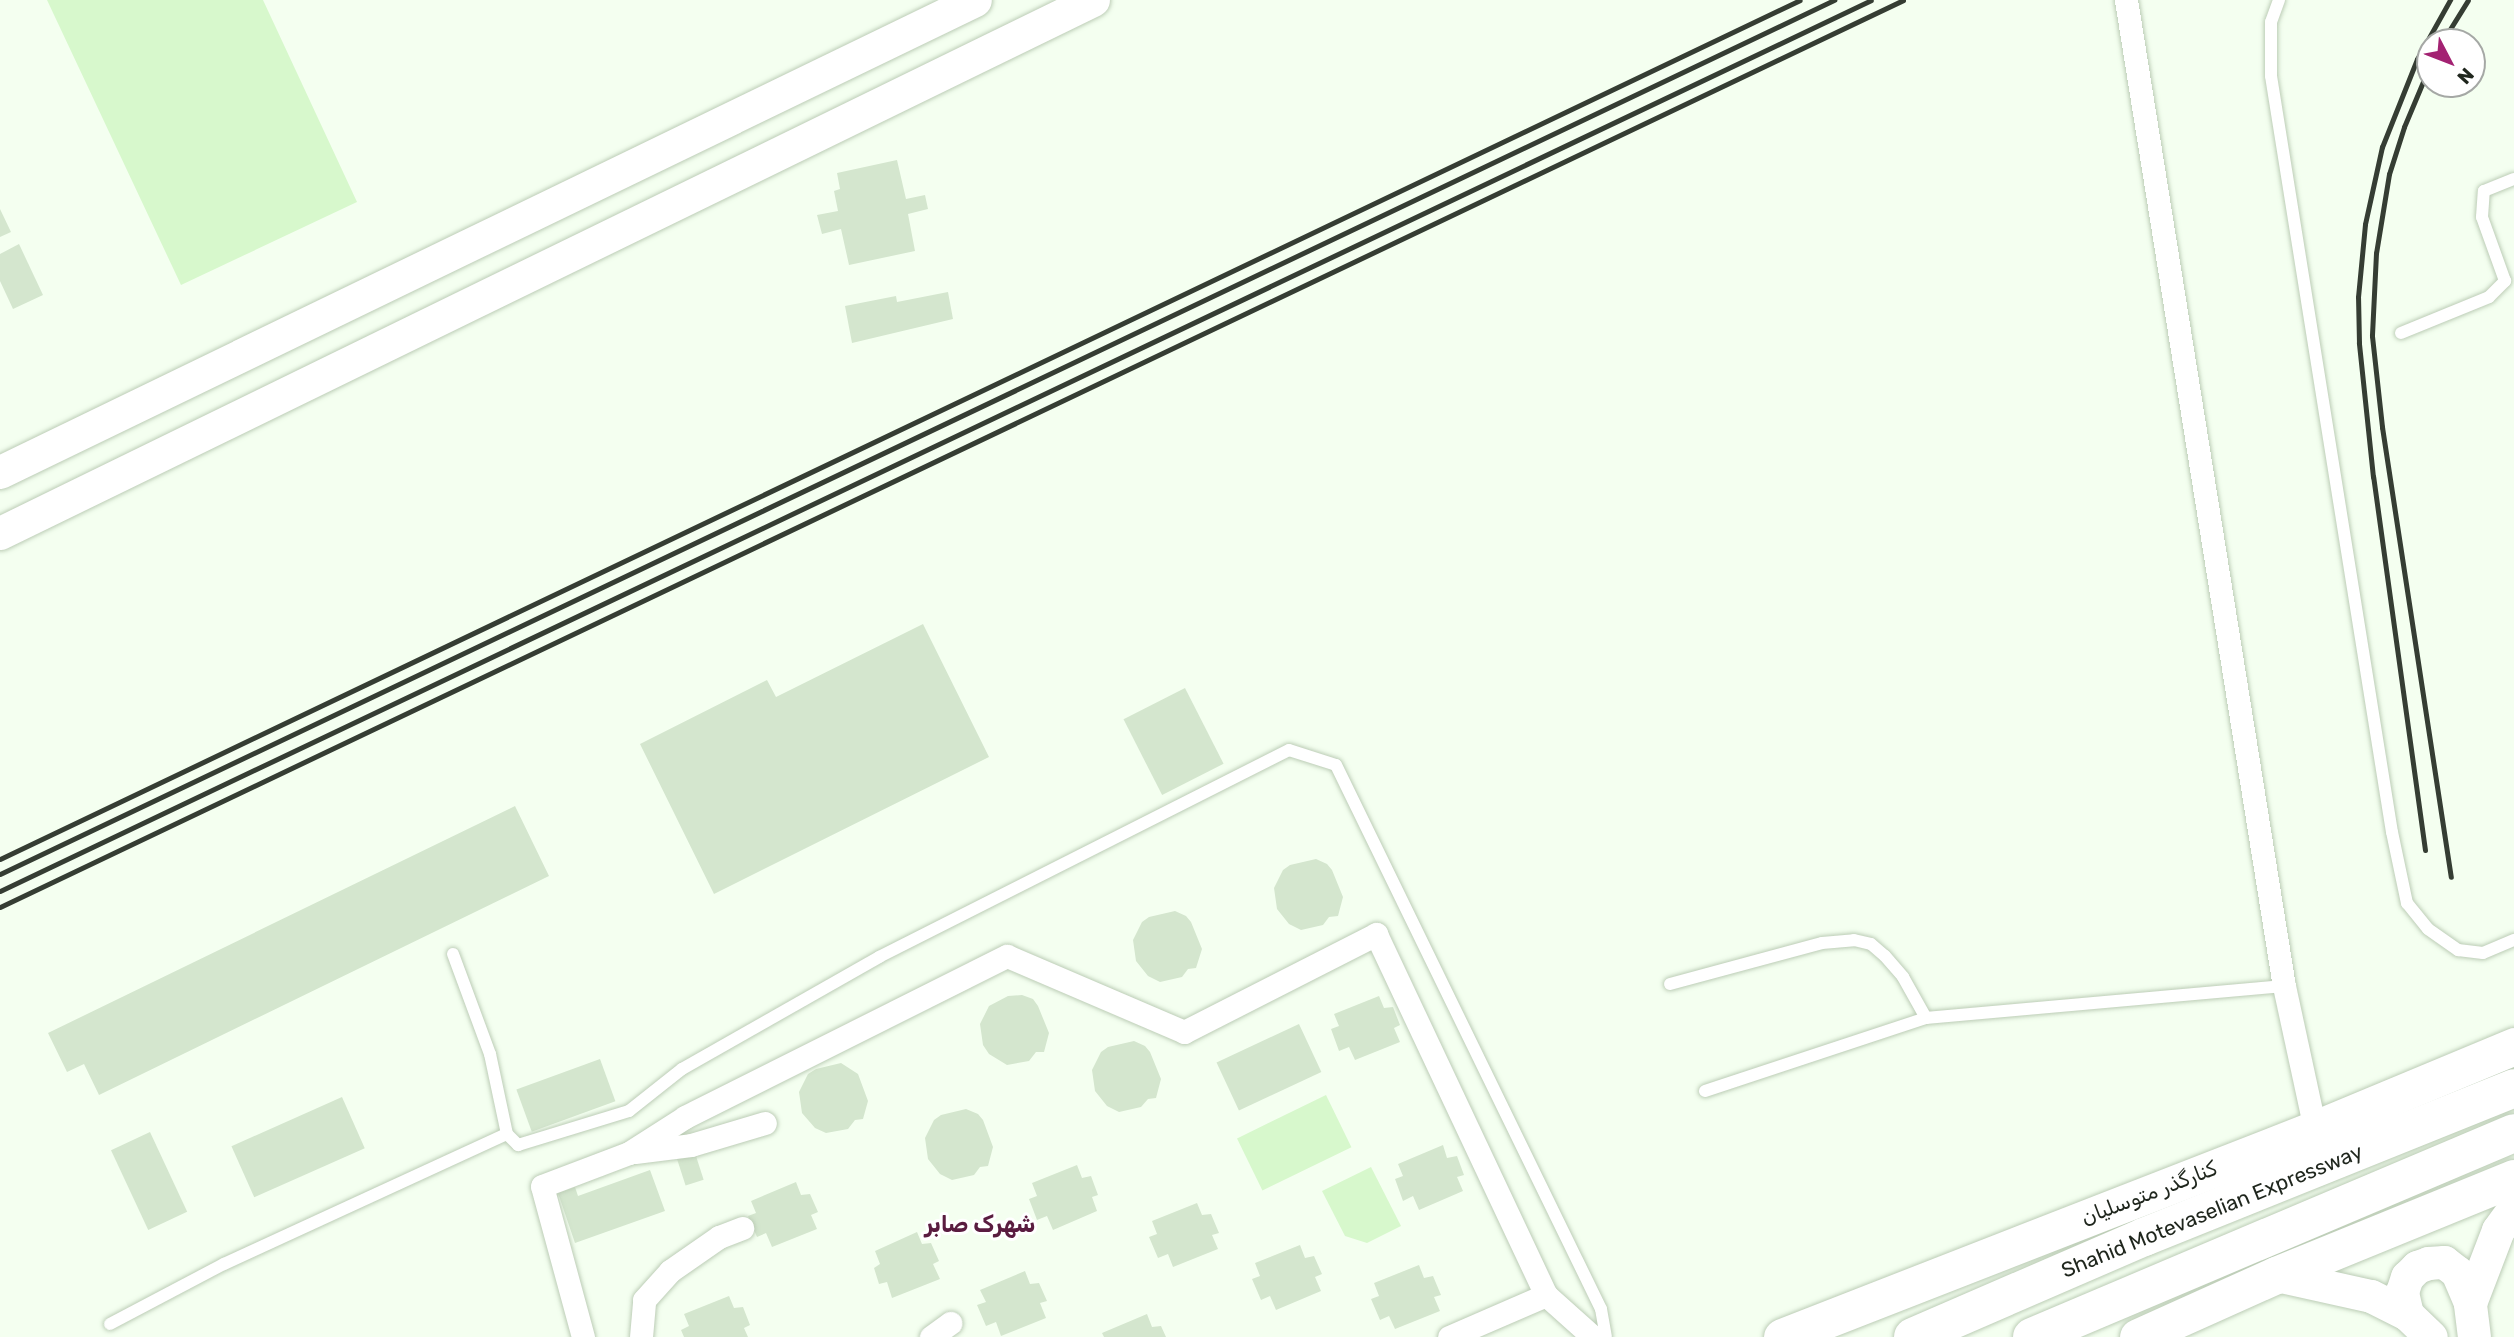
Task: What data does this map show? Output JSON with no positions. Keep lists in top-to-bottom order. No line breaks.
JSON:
{"streets":{"highway":["Shahid Motevaselian Expressway"],"main road":["کنارگذر متوسلیان"]},"districts":["شهرک صابر"],"north":"bottom right"}
